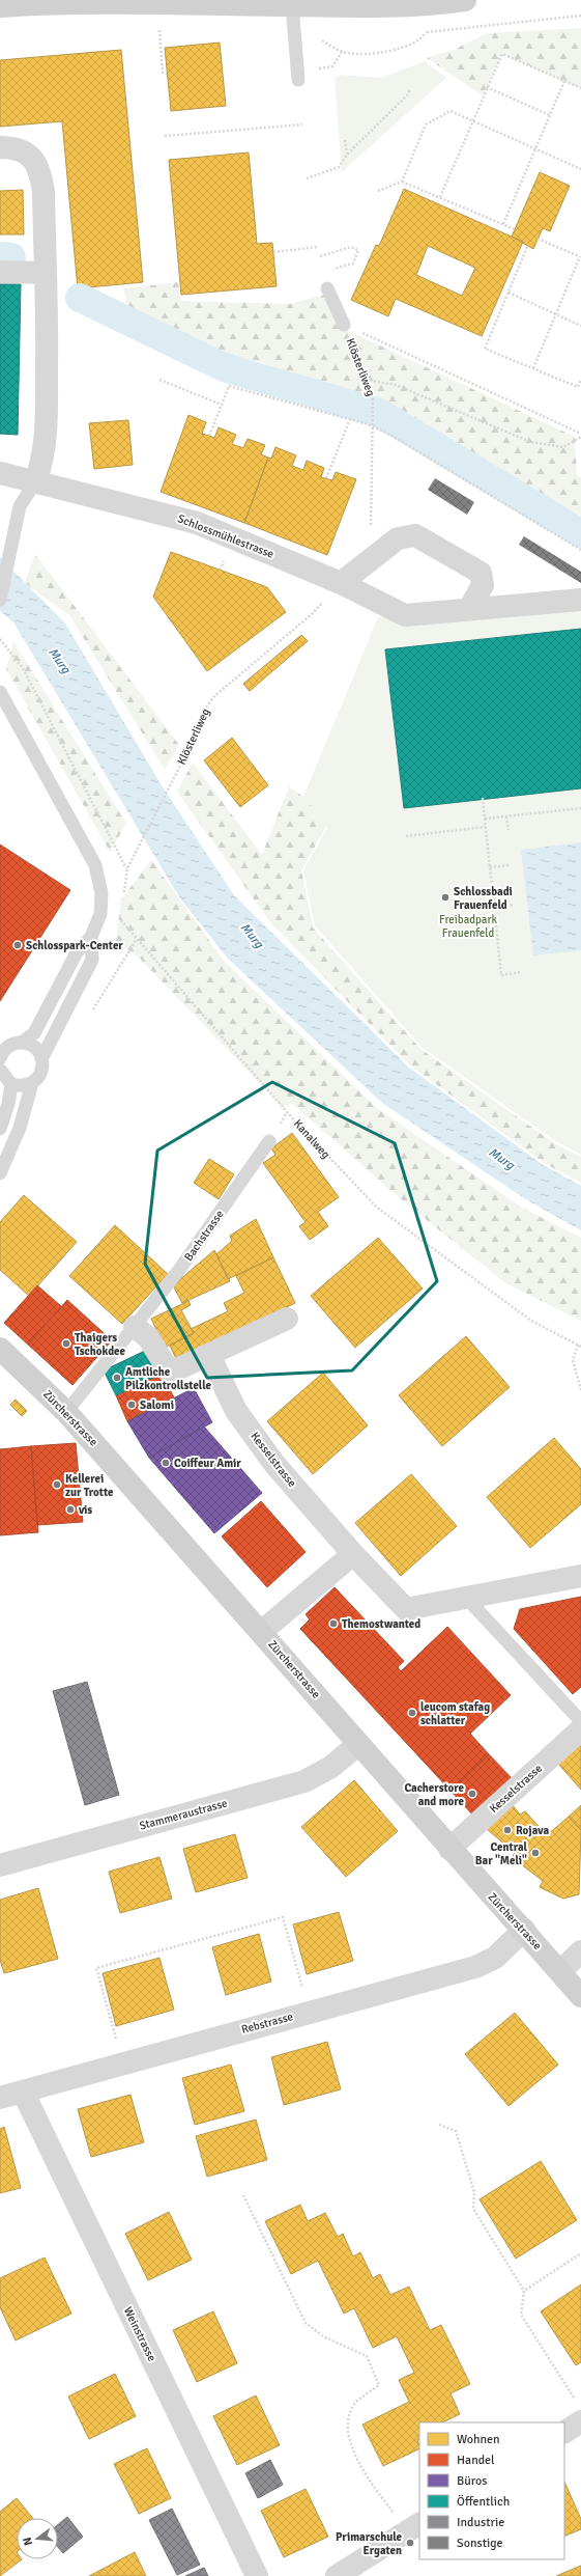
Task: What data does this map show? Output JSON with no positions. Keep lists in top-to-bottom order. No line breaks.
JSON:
{"streets":{"main road":["Zürcherstrasse"],"street":["Schlossmühlestrasse","Kesselstrasse","Stammeraustrasse","Rebstrasse","Weinstrasse"],"lane":["Klösterliweg","Bachstrasse"],"path":["Kanalweg"]},"crossings":[["Bachstrasse","Zürcherstrasse"],["Zürcherstrasse","Kesselstrasse"],["Zürcherstrasse","Stammeraustrasse"],["Zürcherstrasse","Rebstrasse"],["Rebstrasse","Weinstrasse"]],"water":["Murg"],"parks":["Freibadpark Frauenfeld"],"places":["Schlossbadi Frauenfeld","Schlosspark-Center","Thaigers Tschokdee","Amtliche Pilzkontrollstelle","Salomi","Coiffeur Amir","Kellerei zur Trotte","vis","Themostwanted","leucom stafag schlatter","Cacherstore and more","Rojava","Central Bar \"Meli\"","Primarschule Ergaten"],"legend":["Wohnen","Handel","Büros","Öffentlich","Industrie","Sonstige"],"north":"left"}
